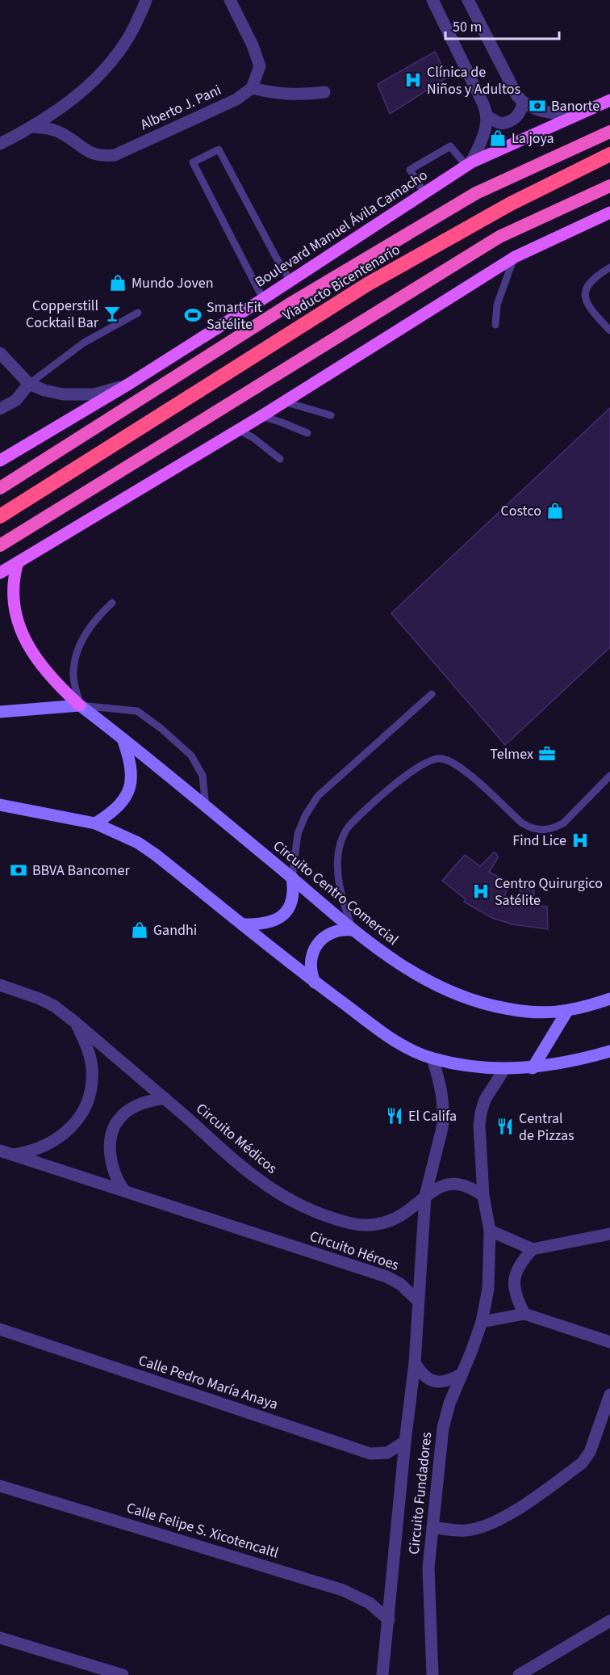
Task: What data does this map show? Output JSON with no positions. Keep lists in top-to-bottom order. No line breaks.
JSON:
{"streets":{"highway":["Viaducto Bicentenario"],"main road":["Boulevard Manuel Ávila Camacho","Circuito Centro Comercial"],"street":["Alberto J. Pani","Circuito Médicos","Circuito Héroes","Calle Pedro María Anaya","Circuito Fundadores","Calle Felipe S. Xicotencaltl"]},"places":{"hospital":["Clínica de Niños y Adultos","Find Lice","Centro Quirurgico Satélite"],"bank":["Banorte","BBVA Bancomer"],"shop":["La joya","Mundo Joven","Costco","Gandhi"],"bar":["Copperstill Cocktail Bar"],"sports":["Smart Fit Satélite"],"office":["Telmex"],"restaurant":["El Califa","Central de Pizzas"]},"scale_bar":"50 m"}
